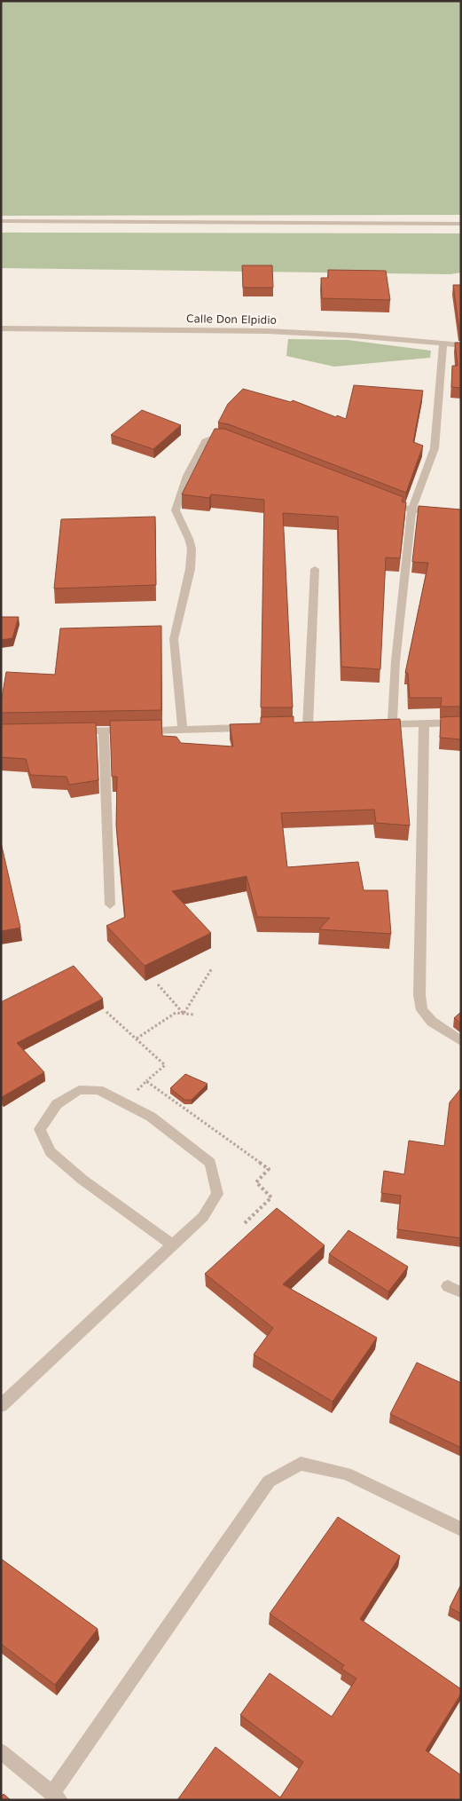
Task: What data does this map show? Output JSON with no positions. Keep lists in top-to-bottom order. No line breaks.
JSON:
{"streets":{"street":["Calle Don Elpidio"]}}
